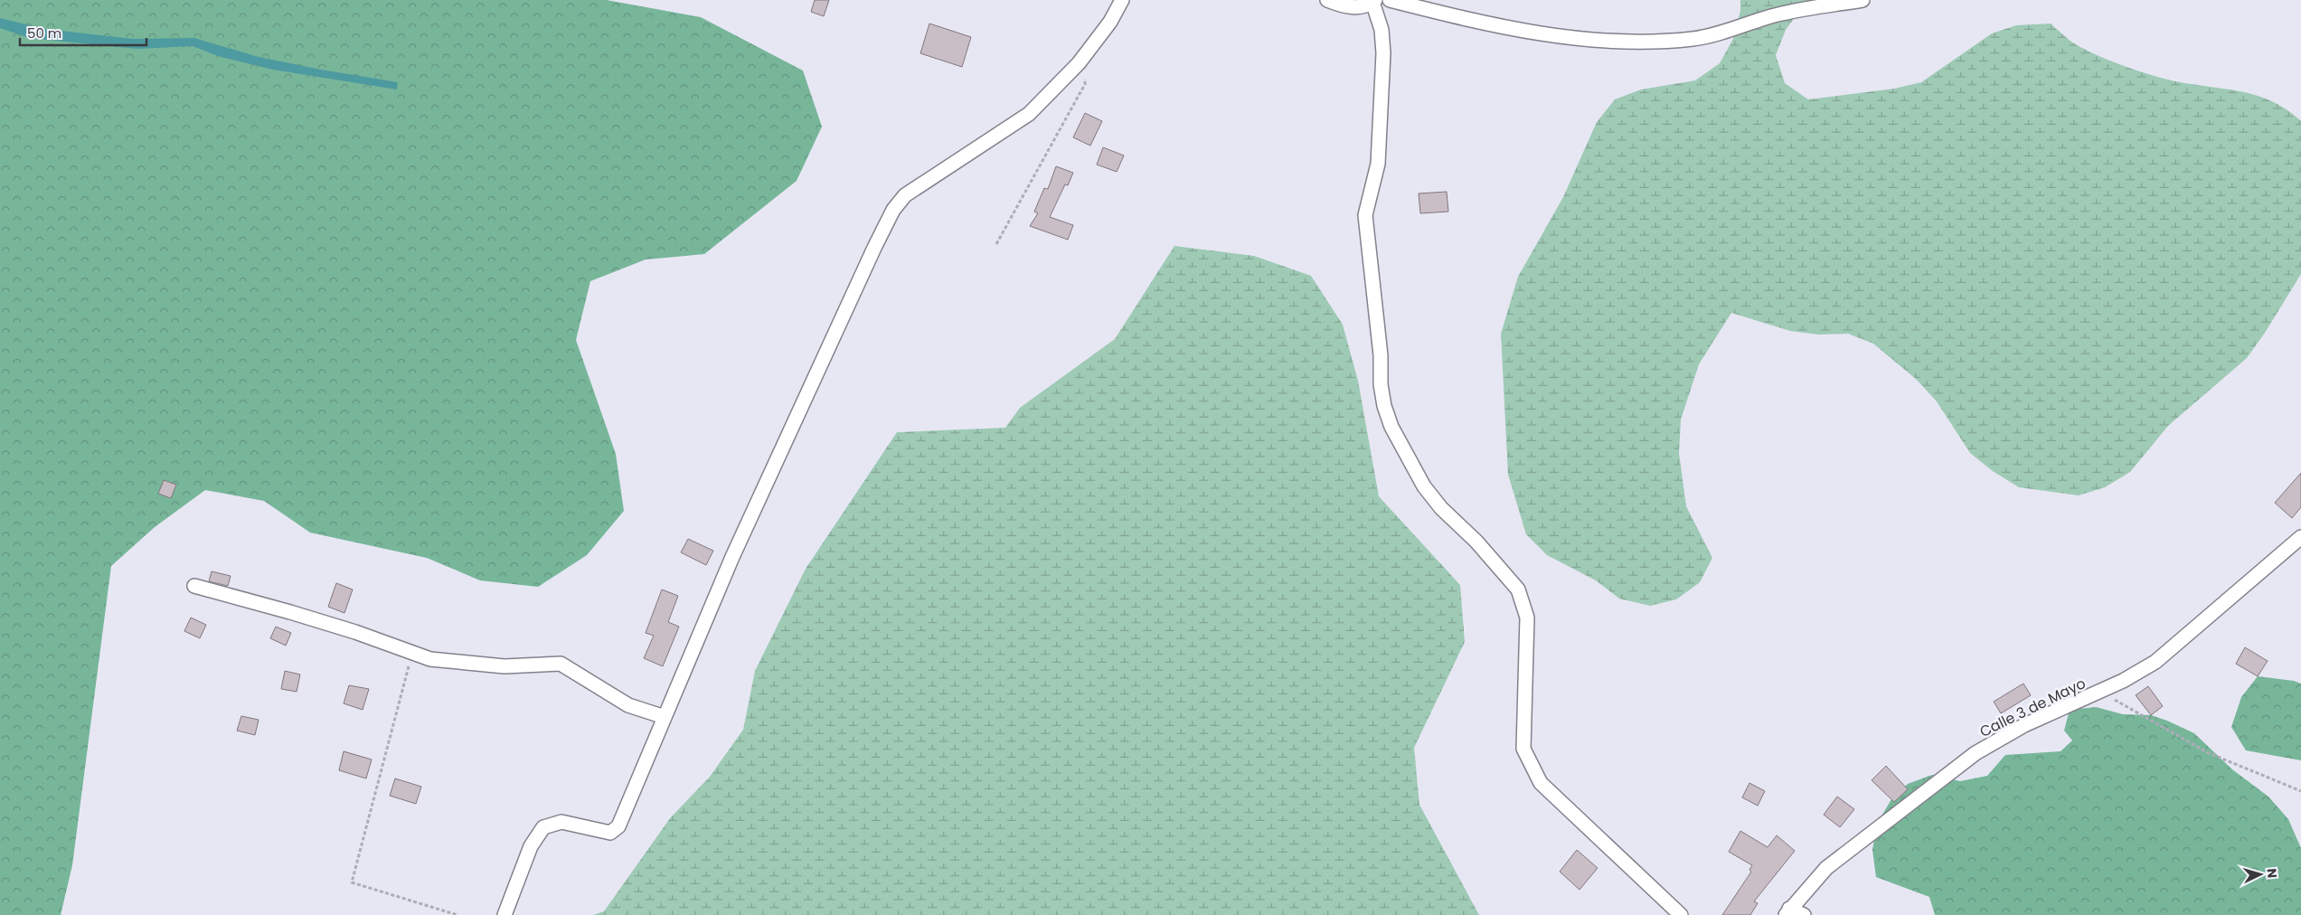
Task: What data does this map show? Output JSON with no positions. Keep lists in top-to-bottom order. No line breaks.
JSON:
{"streets":{"street":["Calle 3 de Mayo"]},"scale_bar":"50 m","north":"right"}
